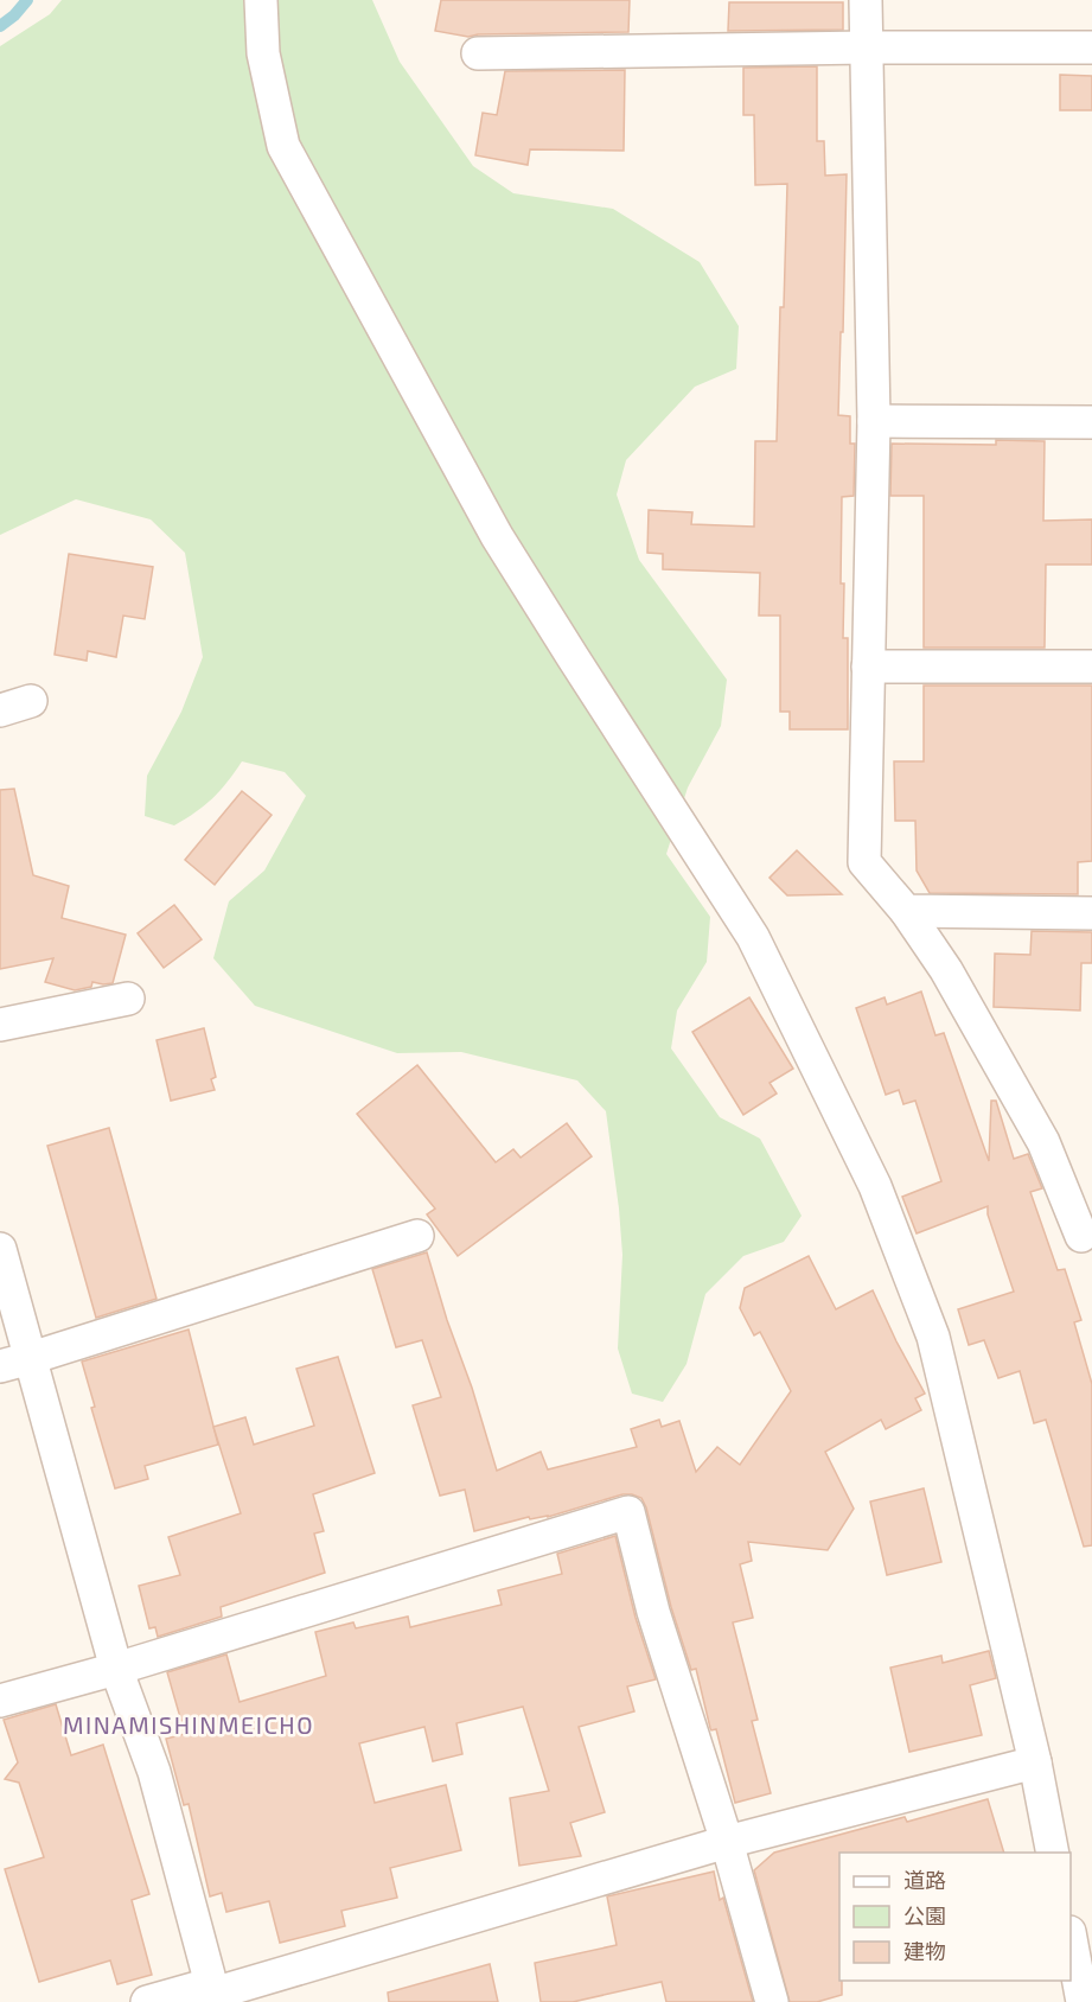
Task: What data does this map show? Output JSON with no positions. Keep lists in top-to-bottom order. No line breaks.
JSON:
{"districts":["MINAMISHINMEICHO"],"legend":["道路","公園","建物"]}
